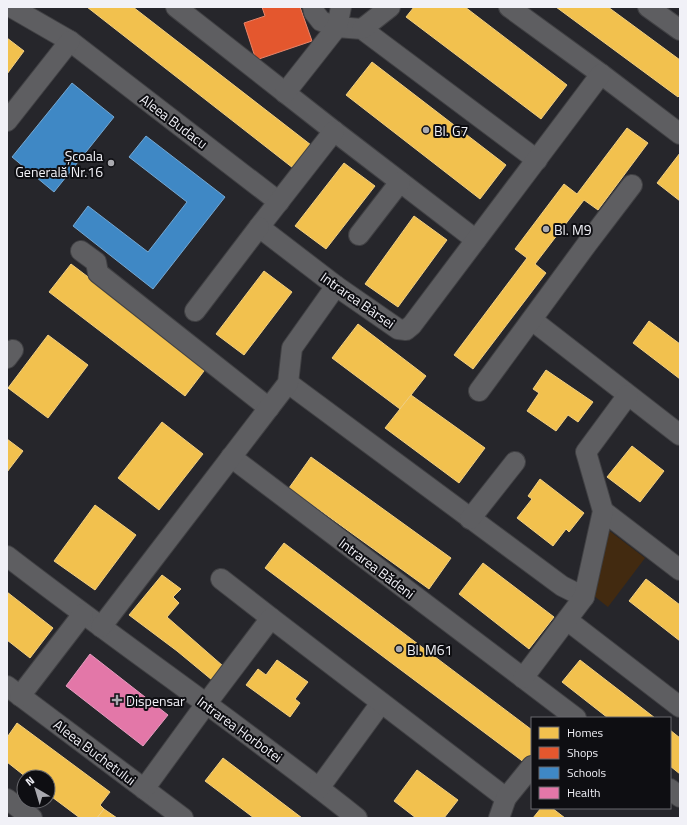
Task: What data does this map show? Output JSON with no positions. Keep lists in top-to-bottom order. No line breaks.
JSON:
{"streets":{"street":["Aleea Budacu","Intrarea Bârsei","Intrarea Bădeni","Intrarea Horbotei","Aleea Buchetului"]},"places":{"other":["Bl. G7","Școala Generală Nr.16","Bl. M9","Bl. M61"],"health":["Dispensar"]},"legend":["Homes","Shops","Schools","Health"],"north":"top left"}
